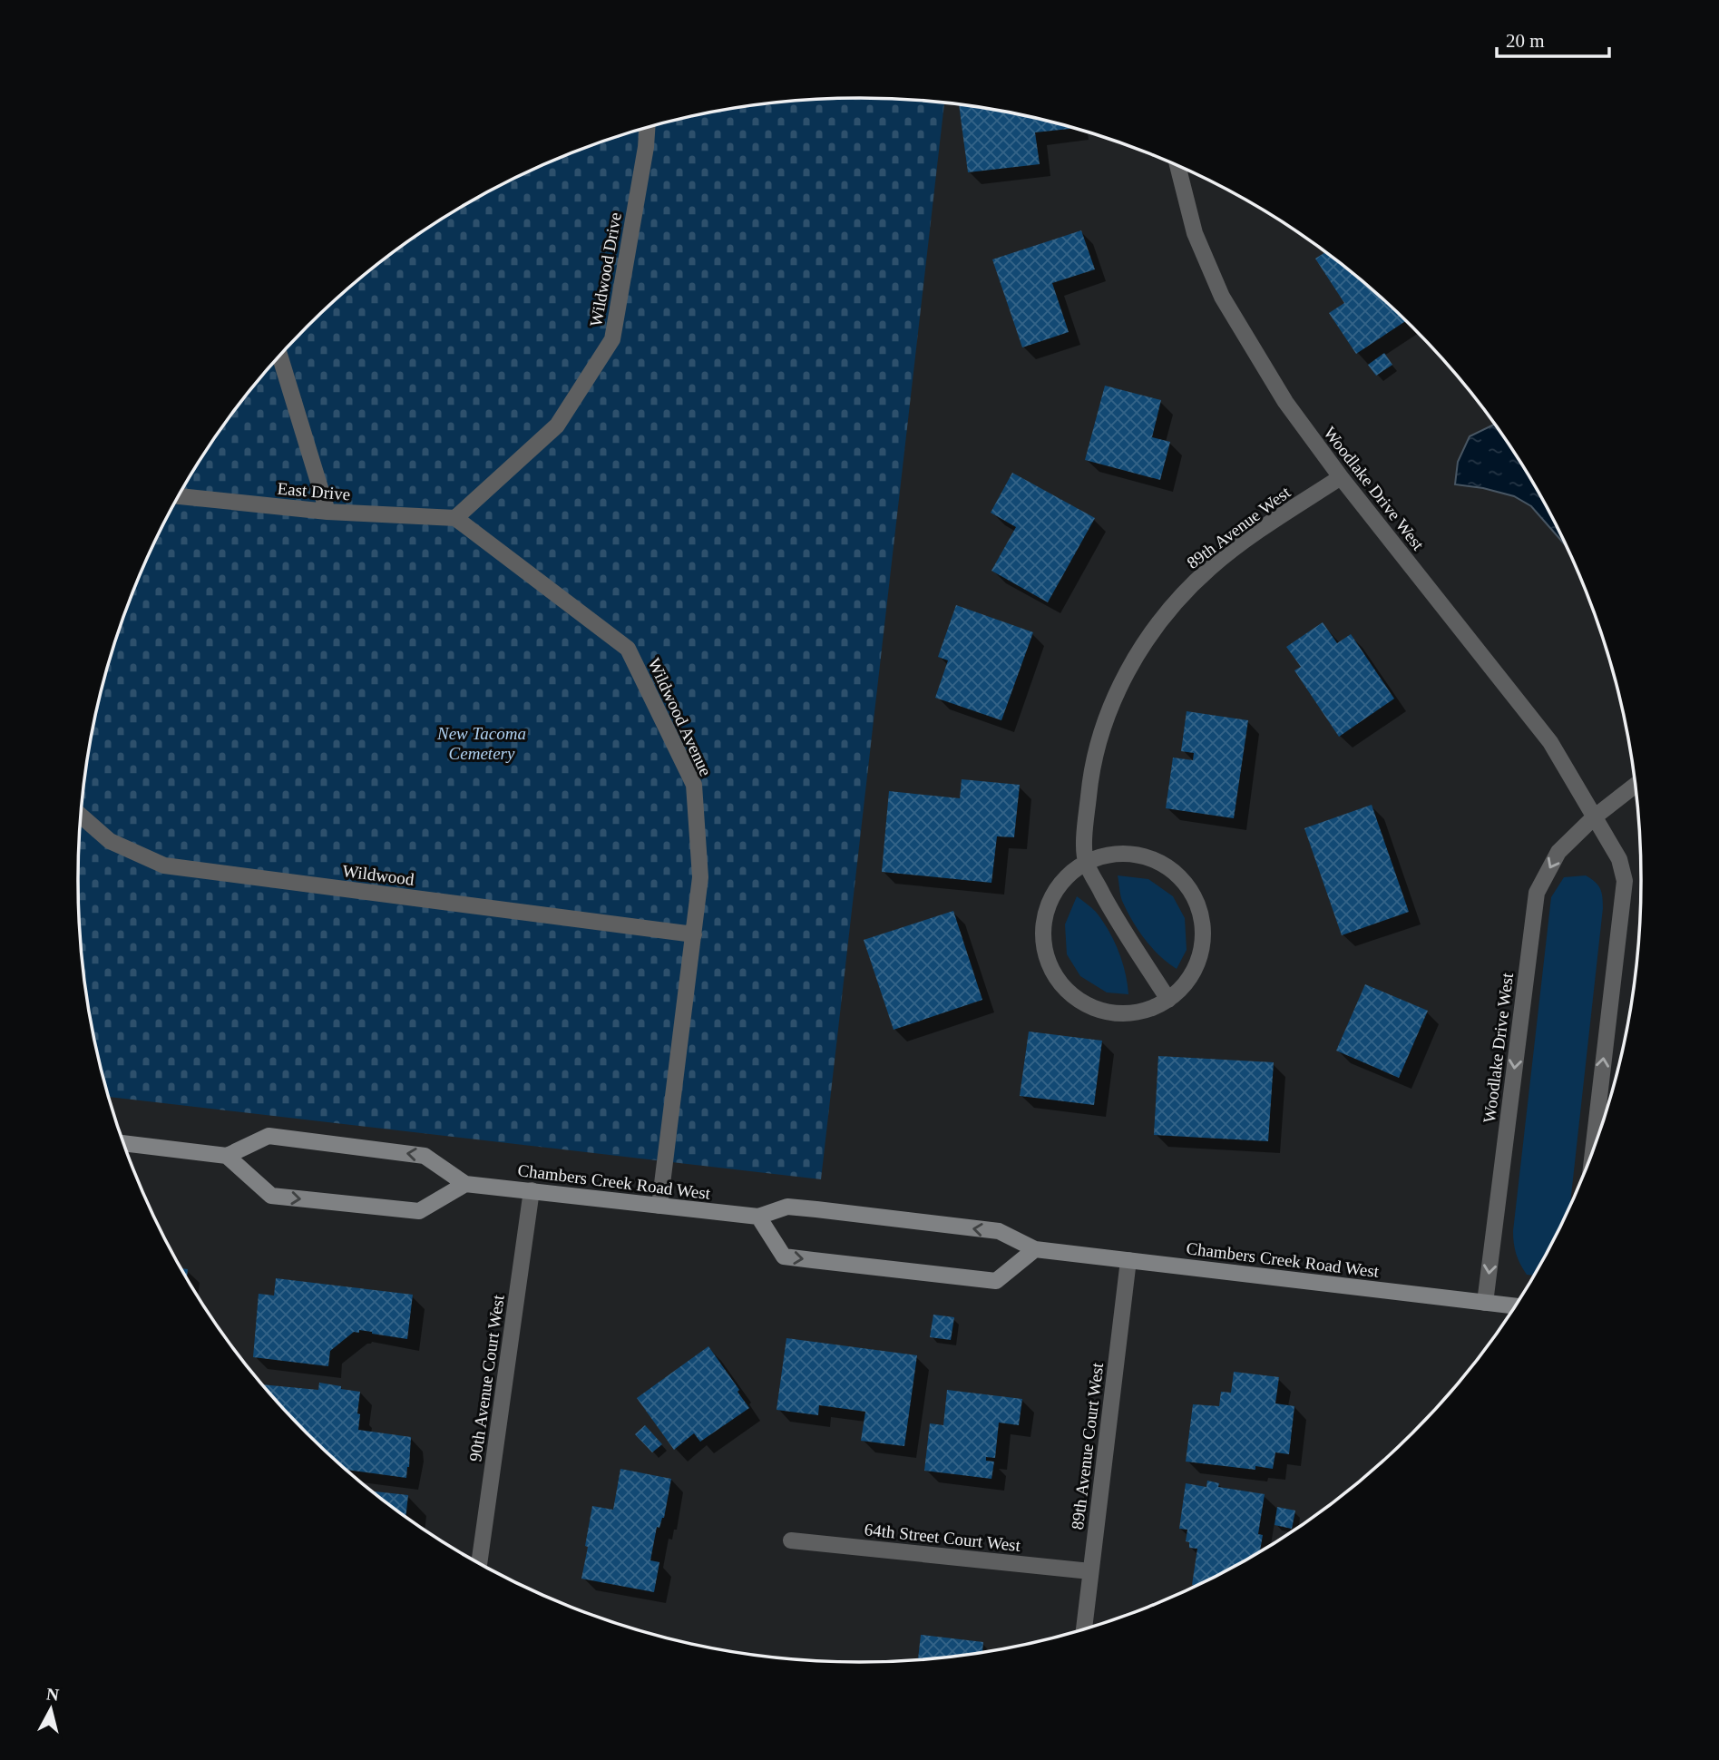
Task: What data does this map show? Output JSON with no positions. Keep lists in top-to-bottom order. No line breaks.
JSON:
{"streets":{"street":["Wildwood Drive","Woodlake Drive West","East Drive","89th Avenue West","Wildwood Avenue","Wildwood","Chambers Creek Road West","90th Avenue Court West","89th Avenue Court West","64th Street Court West"]},"crossings":[["Wildwood Drive","East Drive"],["Wildwood Drive","Wildwood Avenue"],["Woodlake Drive West","89th Avenue West"],["Woodlake Drive West","Chambers Creek Road West"],["East Drive","Wildwood Avenue"],["Wildwood Avenue","Wildwood"],["Wildwood Avenue","Chambers Creek Road West"],["Chambers Creek Road West","90th Avenue Court West"],["Chambers Creek Road West","89th Avenue Court West"],["89th Avenue Court West","64th Street Court West"]],"parks":["New Tacoma Cemetery"],"scale_bar":"20 m","north":"top"}
